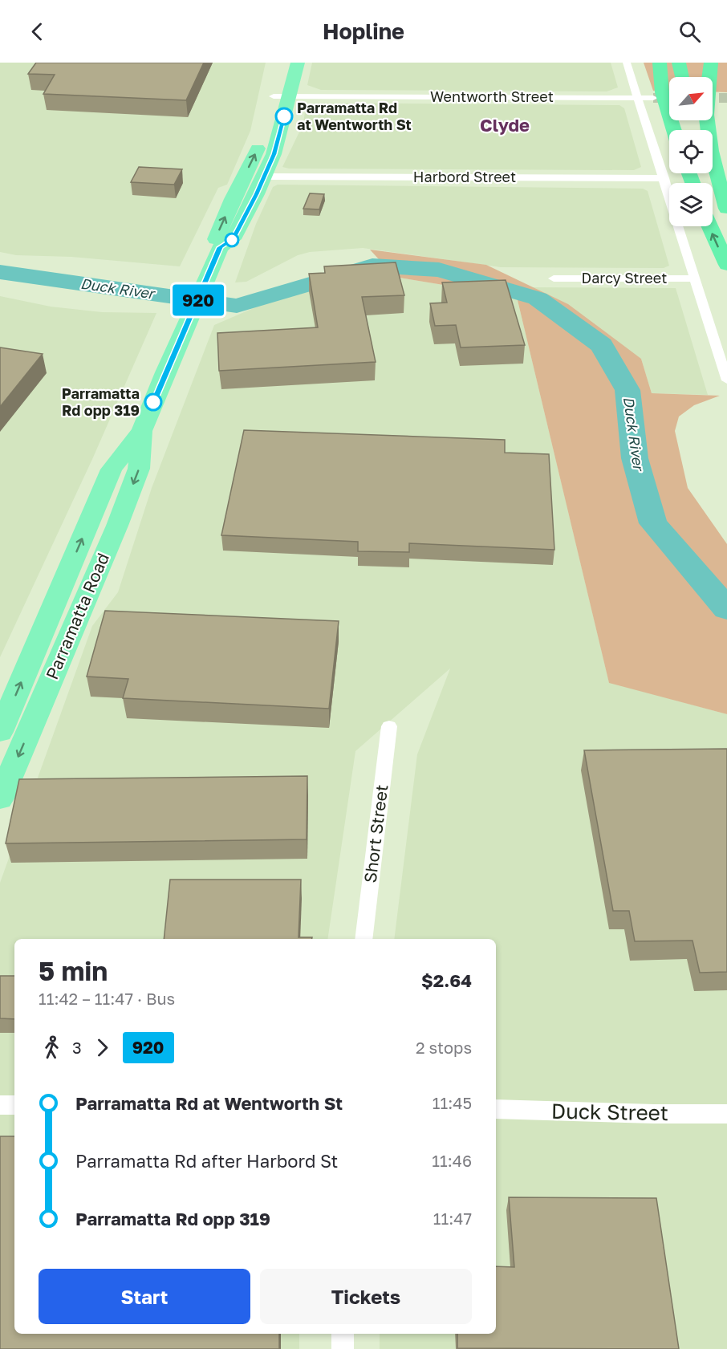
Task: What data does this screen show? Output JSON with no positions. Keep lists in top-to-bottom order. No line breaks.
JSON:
{"streets":{"highway":["Parramatta Road"],"street":["Wentworth Street","Harbord Street","Darcy Street","Short Street","Duck Street"]},"crossings":[["Wentworth Street","Parramatta Road"],["Harbord Street","Parramatta Road"]],"districts":["Clyde"],"water":["Duck River"],"places":["Parramatta Rd at Wentworth St","Parramatta Rd opp 319"],"lines":["bus line 920"],"north":"top right","page":{"header":"Hopline","on_map":"920","heading":["5 min","11:42 – 11:47 · Bus","$2.64"],"legs":["3","920","2 stops"],"list":[{"name":"Parramatta Rd at Wentworth St","value":"11:45"},{"name":"Parramatta Rd after Harbord St","value":"11:46"},{"name":"Parramatta Rd opp 319","value":"11:47"}],"buttons":["Start","Tickets"]}}
